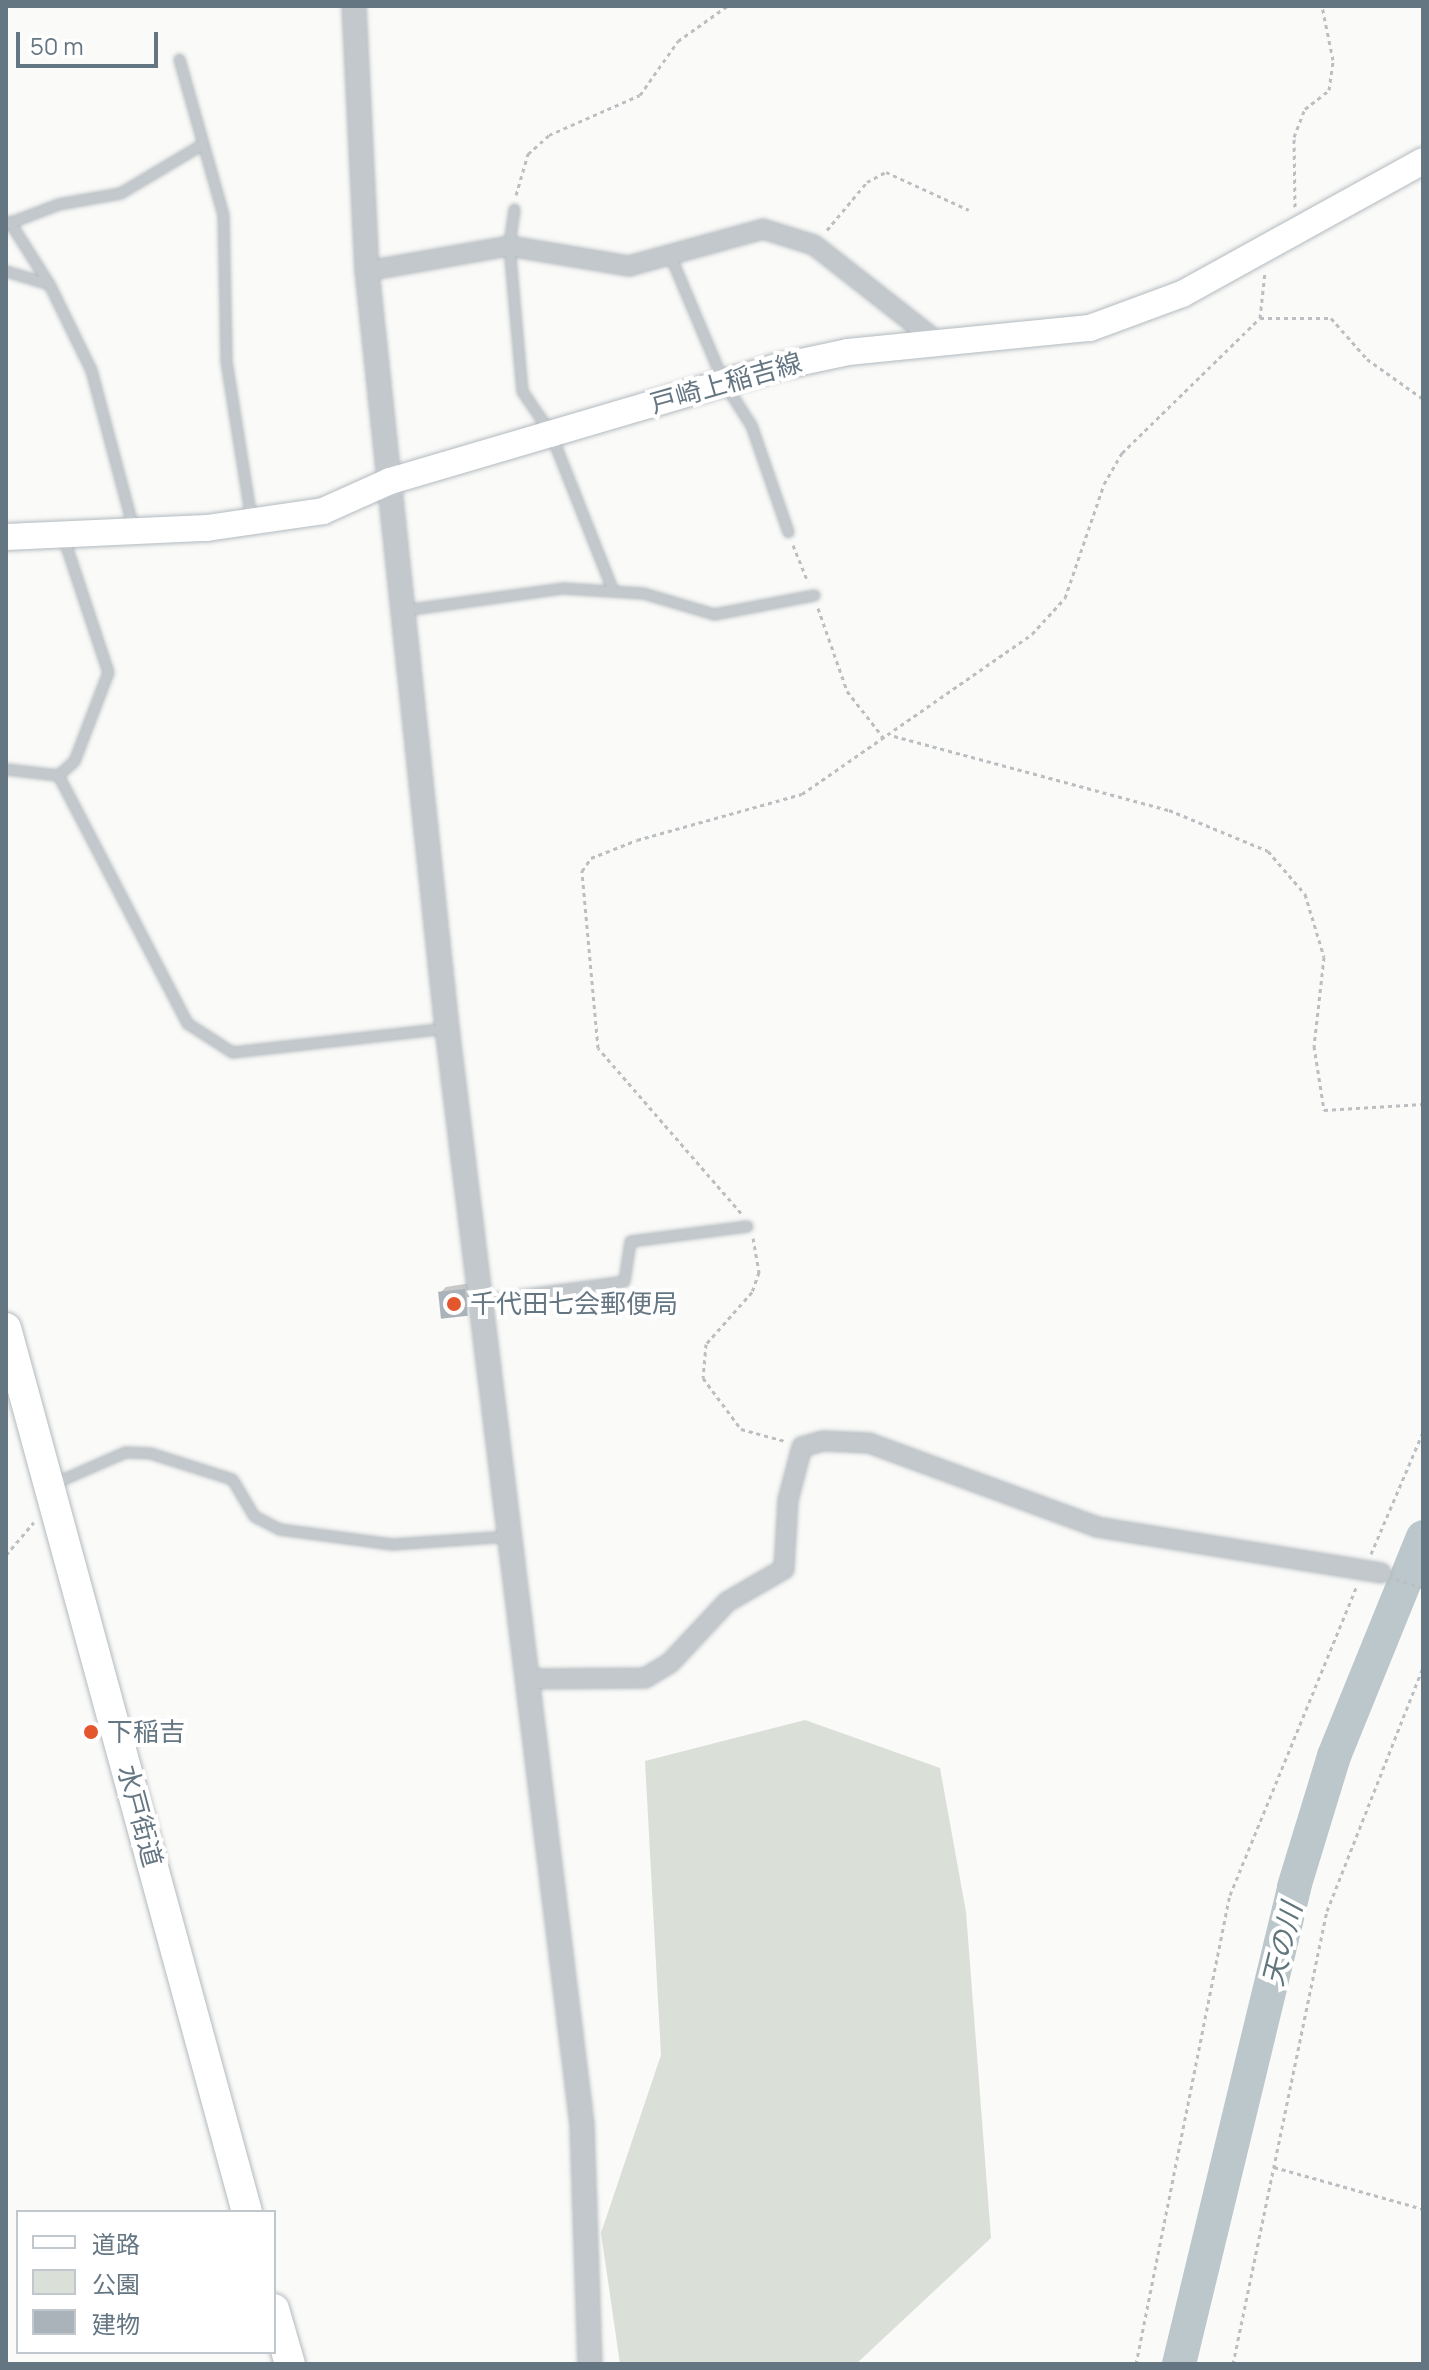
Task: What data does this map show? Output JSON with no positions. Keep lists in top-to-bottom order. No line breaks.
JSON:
{"streets":{"highway":["水戸街道"],"main road":["戸崎上稲吉線"]},"water":["天の川"],"places":["千代田七会郵便局","下稲吉"],"legend":["道路","公園","建物"],"scale_bar":"50 m"}
